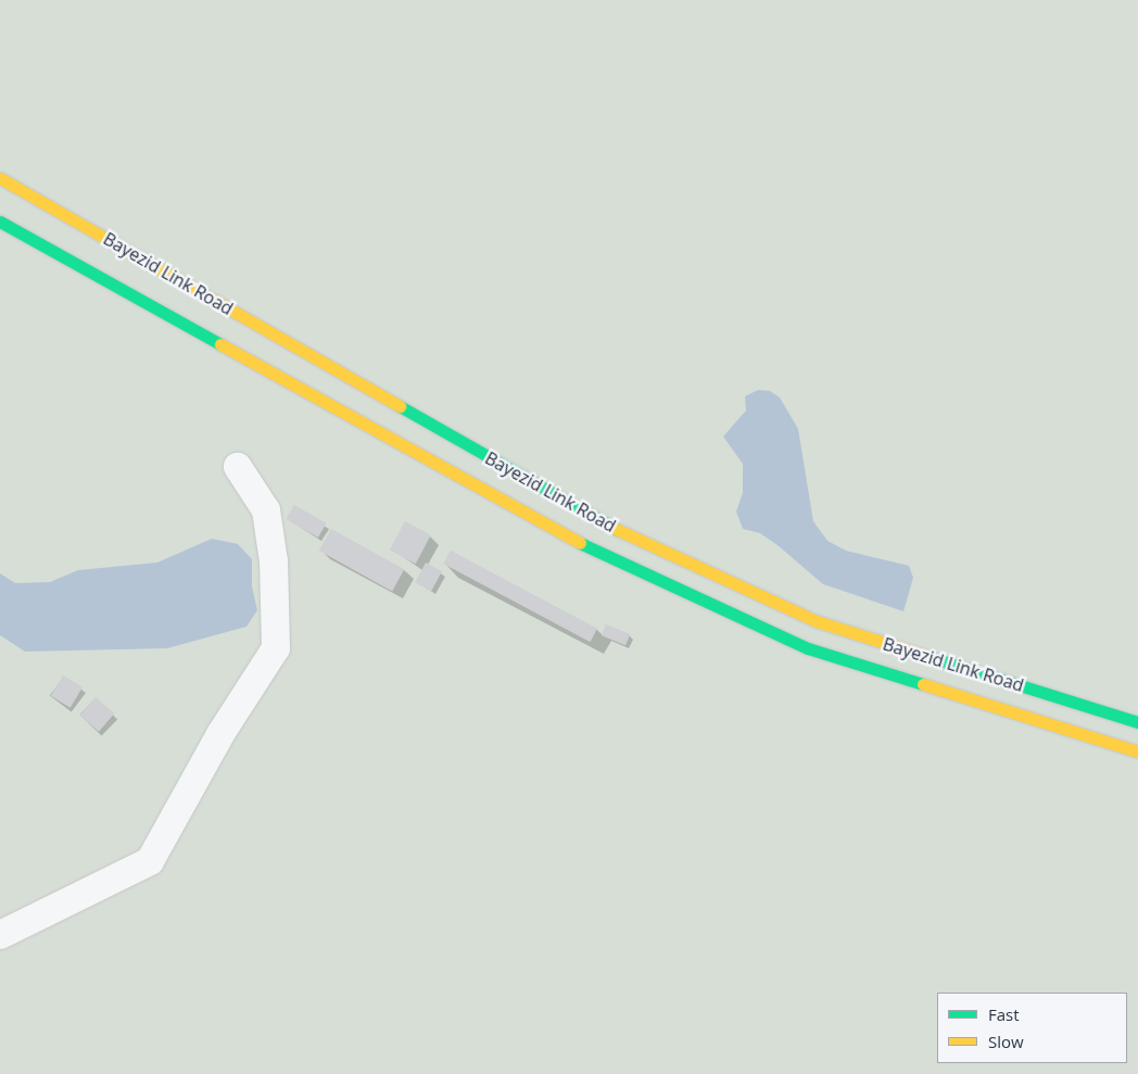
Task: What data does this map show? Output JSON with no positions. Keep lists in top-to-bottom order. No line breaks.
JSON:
{"streets":{"main road":["Bayezid Link Road"]},"legend":["Fast","Slow"]}
